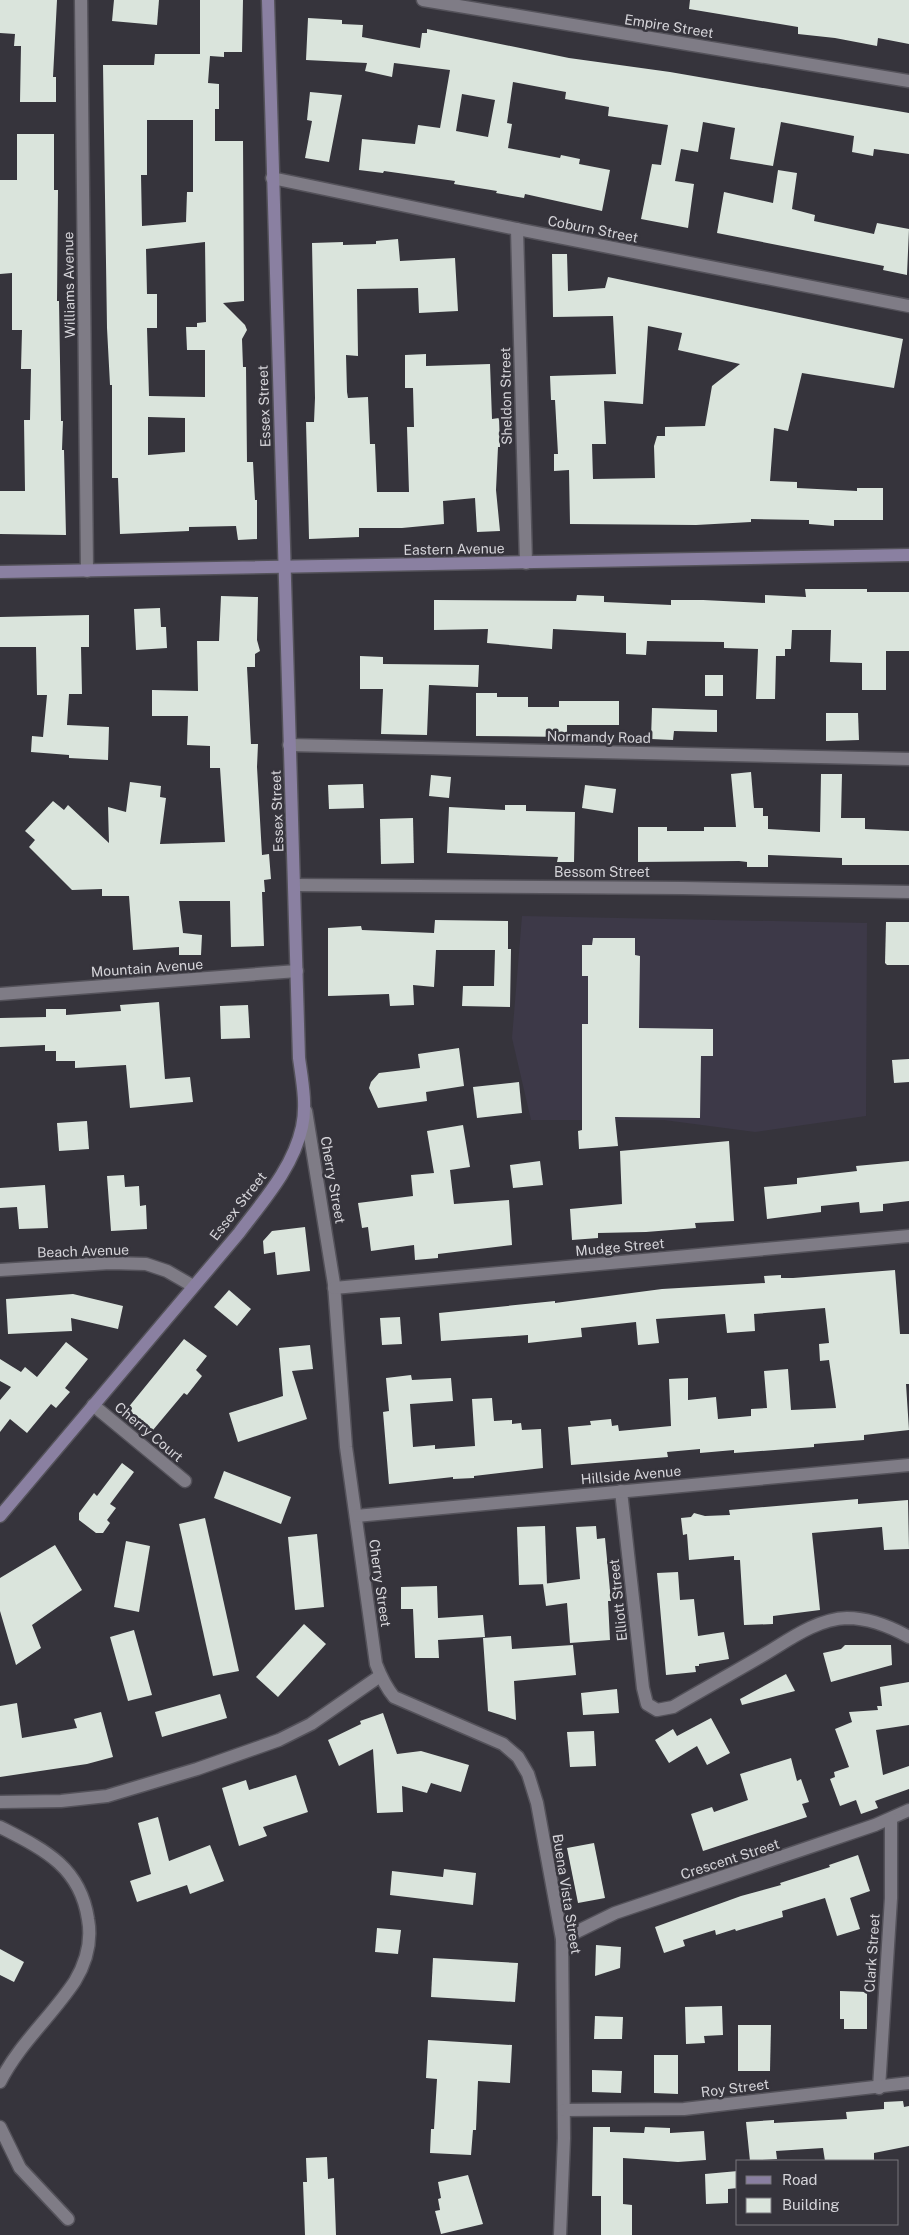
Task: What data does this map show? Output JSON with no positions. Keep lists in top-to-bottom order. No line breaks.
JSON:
{"streets":{"main road":["Essex Street","Eastern Avenue"],"street":["Empire Street","Coburn Street","Williams Avenue","Sheldon Street","Normandy Road","Bessom Street","Mountain Avenue","Cherry Street","Mudge Street","Beach Avenue","Cherry Court","Hillside Avenue","Elliott Street","Crescent Street","Buena Vista Street","Clark Street","Roy Street"]},"crossings":[["Coburn Street","Sheldon Street"],["Coburn Street","Essex Street"],["Williams Avenue","Eastern Avenue"],["Sheldon Street","Eastern Avenue"],["Essex Street","Eastern Avenue"],["Essex Street","Normandy Road"],["Essex Street","Bessom Street"],["Essex Street","Mountain Avenue"],["Essex Street","Cherry Street"],["Essex Street","Beach Avenue"],["Essex Street","Cherry Court"],["Cherry Street","Mudge Street"],["Cherry Street","Hillside Avenue"],["Cherry Street","Buena Vista Street"],["Hillside Avenue","Elliott Street"],["Crescent Street","Buena Vista Street"],["Crescent Street","Clark Street"],["Buena Vista Street","Roy Street"],["Clark Street","Roy Street"]],"legend":["Road","Building"]}
